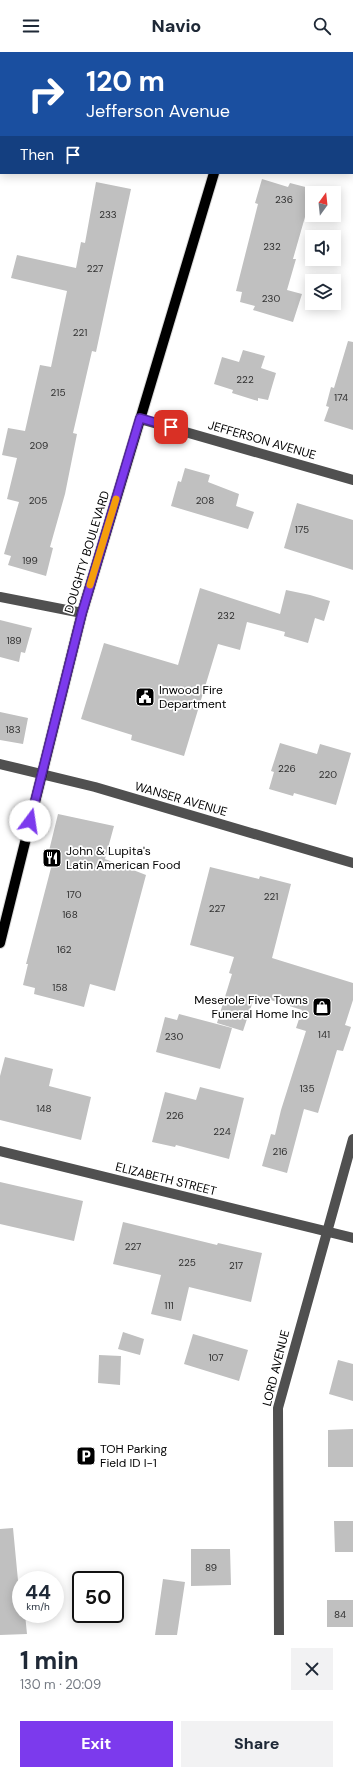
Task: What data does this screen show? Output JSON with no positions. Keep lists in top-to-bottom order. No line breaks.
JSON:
{"streets":{"main road":["DOUGHTY BOULEVARD"],"street":["JEFFERSON AVENUE","WANSER AVENUE","ELIZABETH STREET","LORD AVENUE"]},"crossings":[["JEFFERSON AVENUE","DOUGHTY BOULEVARD"],["DOUGHTY BOULEVARD","WANSER AVENUE"],["ELIZABETH STREET","LORD AVENUE"]],"places":{"public building":["Inwood Fire Department"],"restaurant":["John & Lupita's Latin American Food"],"shop":["Meserole Five Towns Funeral Home Inc"],"parking":["TOH Parking Field ID I-1"]},"house_numbers":["236","233","232","227","230","221","222","215","174","209","205","208","175","199","232","189","183","226","220","170","221","227","168","162","158","141","230","135","148","226","224","216","227","225","217","111","107","89","84"],"north":"top","page":{"header":"Navio","turn":["120 m","Jefferson Avenue"],"then":"Then","speed":"44 km/h","limit":"50","heading":["1 min","130 m · 20:09"],"buttons":["Exit","Share"]}}
